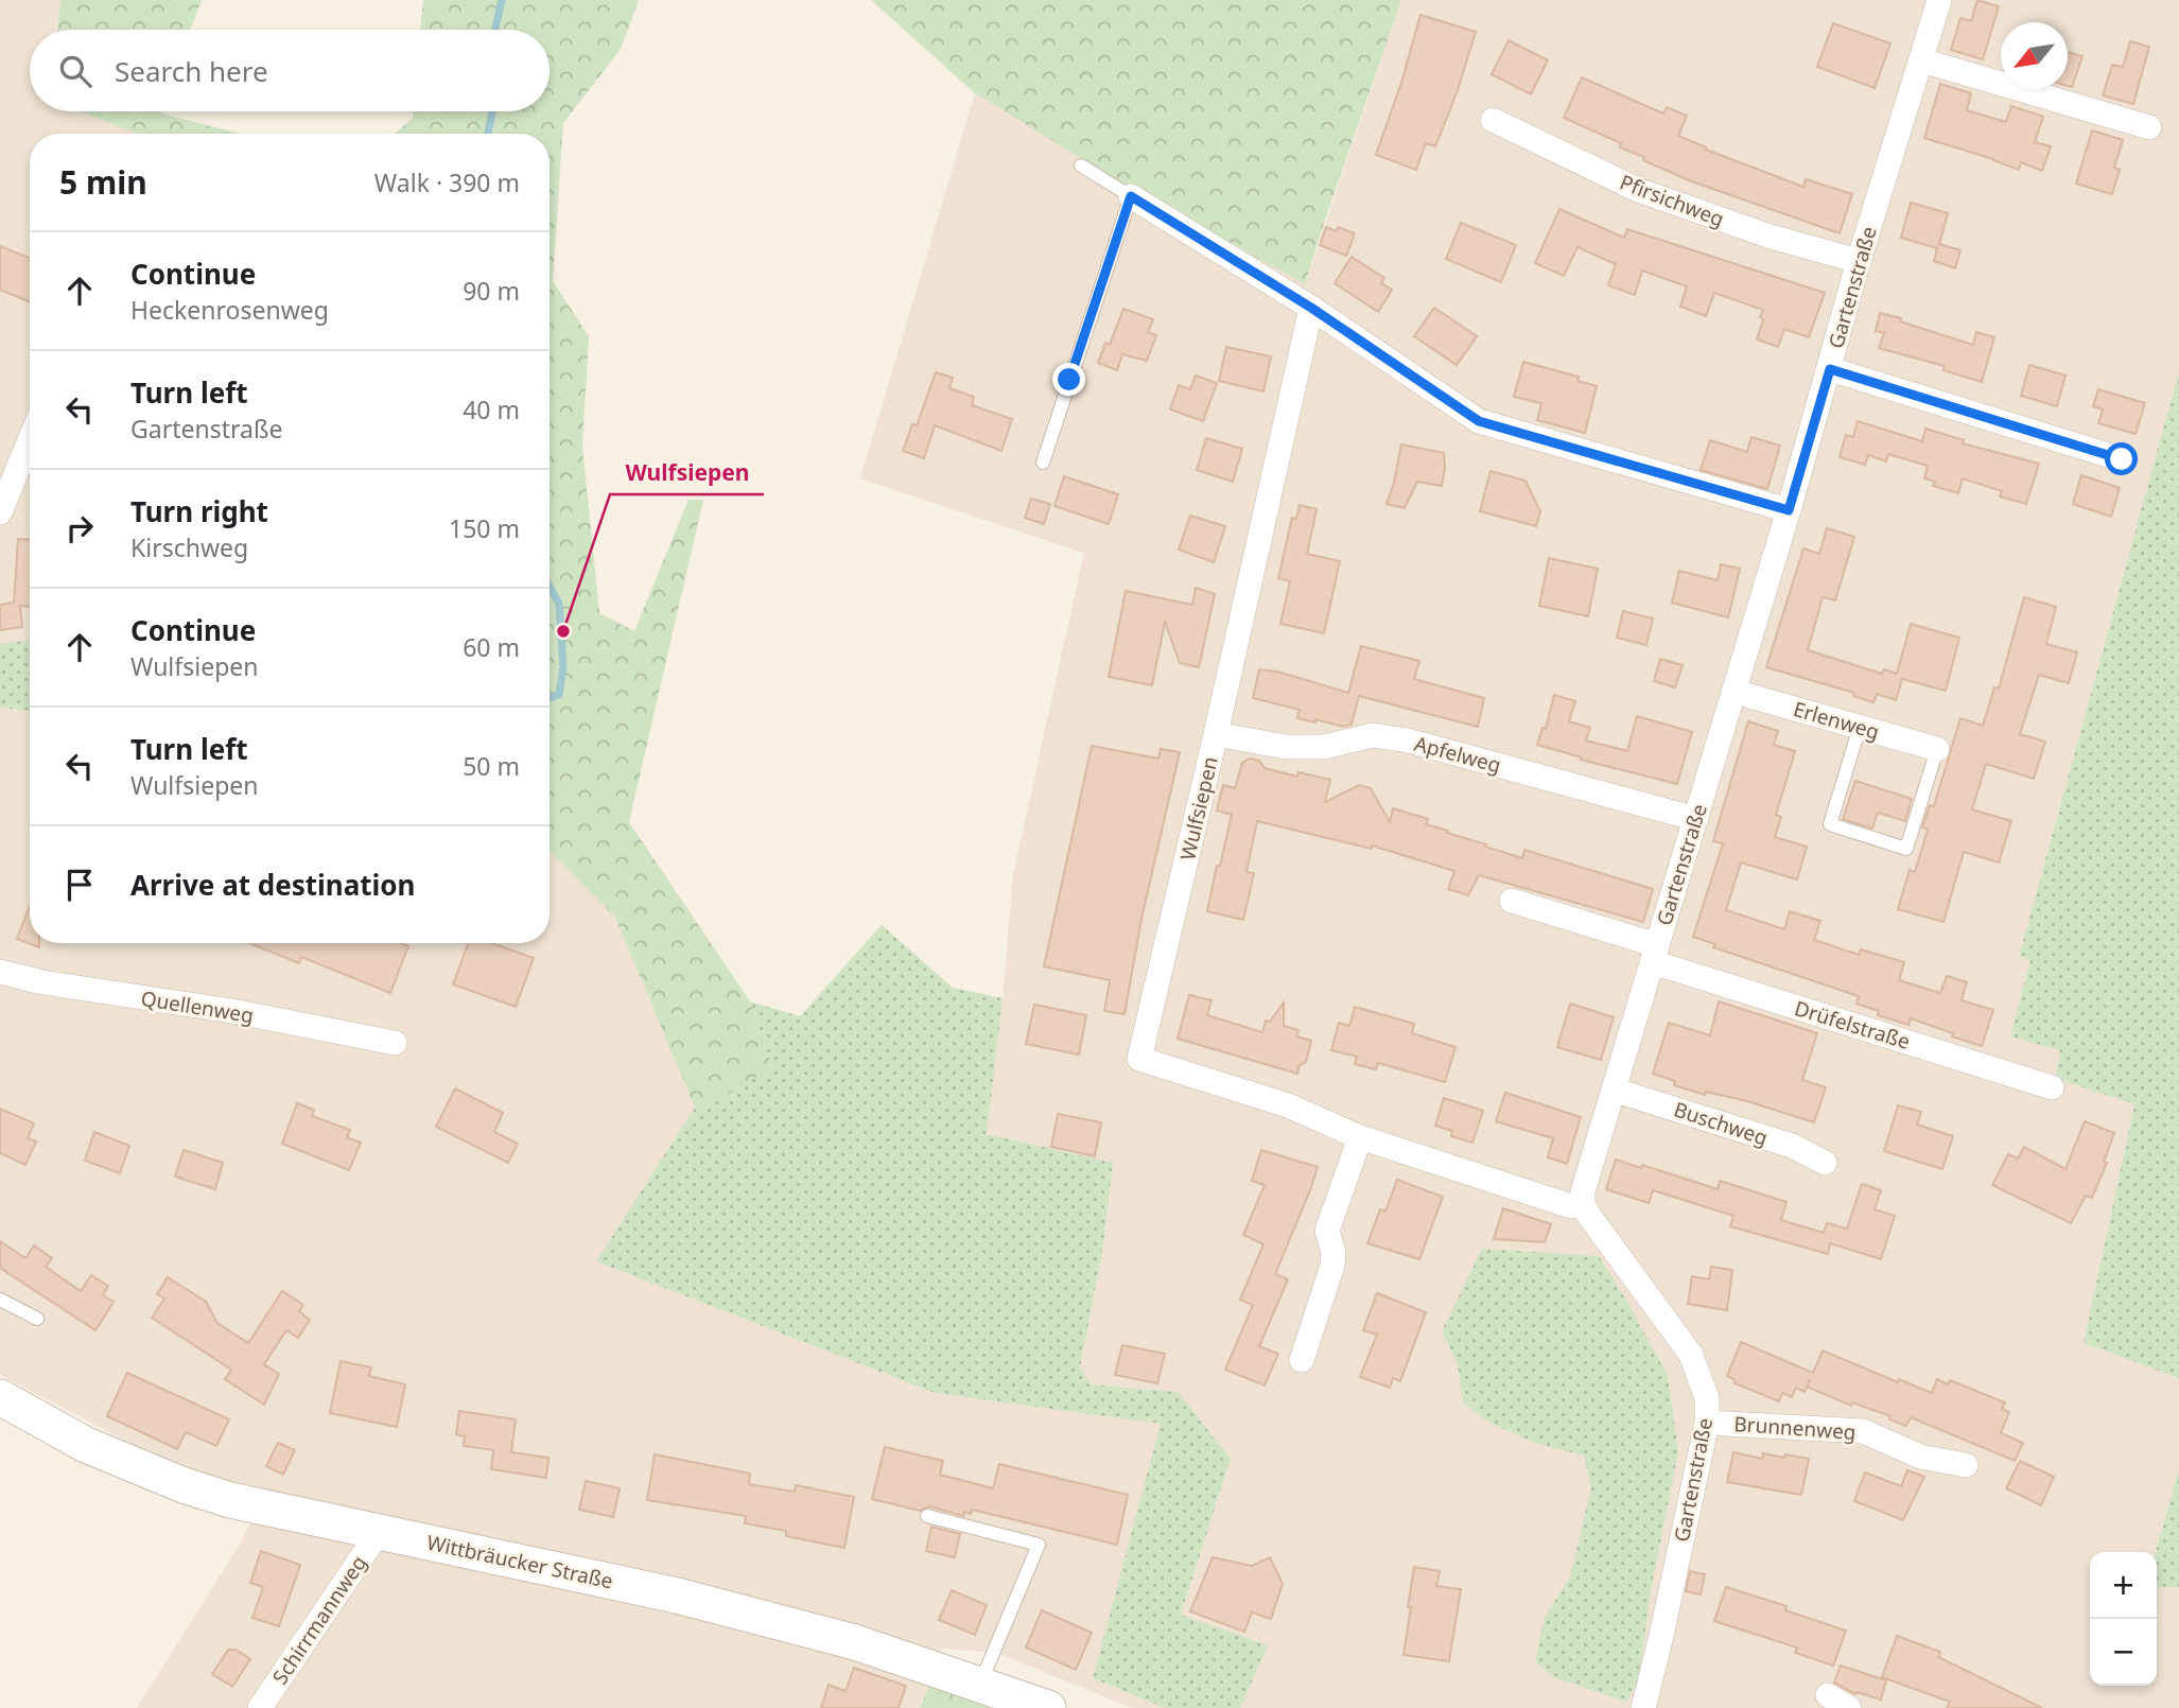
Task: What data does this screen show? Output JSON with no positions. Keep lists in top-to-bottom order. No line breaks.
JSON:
{"streets":{"main road":["Wittbräucker Straße"],"street":["Pfirsichweg","Gartenstraße","Erlenweg","Apfelweg","Wulfsiepen","Quellenweg","Drüfelstraße","Buschweg","Brunnenweg","Schirrmannweg"]},"crossings":[["Pfirsichweg","Gartenstraße"],["Gartenstraße","Erlenweg"],["Gartenstraße","Apfelweg"],["Gartenstraße","Wulfsiepen"],["Gartenstraße","Drüfelstraße"],["Gartenstraße","Buschweg"],["Gartenstraße","Brunnenweg"],["Apfelweg","Wulfsiepen"],["Wittbräucker Straße","Schirrmannweg"]],"places":["Wulfsiepen"],"north":"bottom left","page":{"search":"Search here","heading":["5 min","Walk · 390 m"],"list":[["Continue","Heckenrosenweg","90 m"],["Turn left","Gartenstraße","40 m"],["Turn right","Kirschweg","150 m"],["Continue","Wulfsiepen","60 m"],["Turn left","Wulfsiepen","50 m"],"Arrive at destination"],"map_buttons":["+","−"]}}
